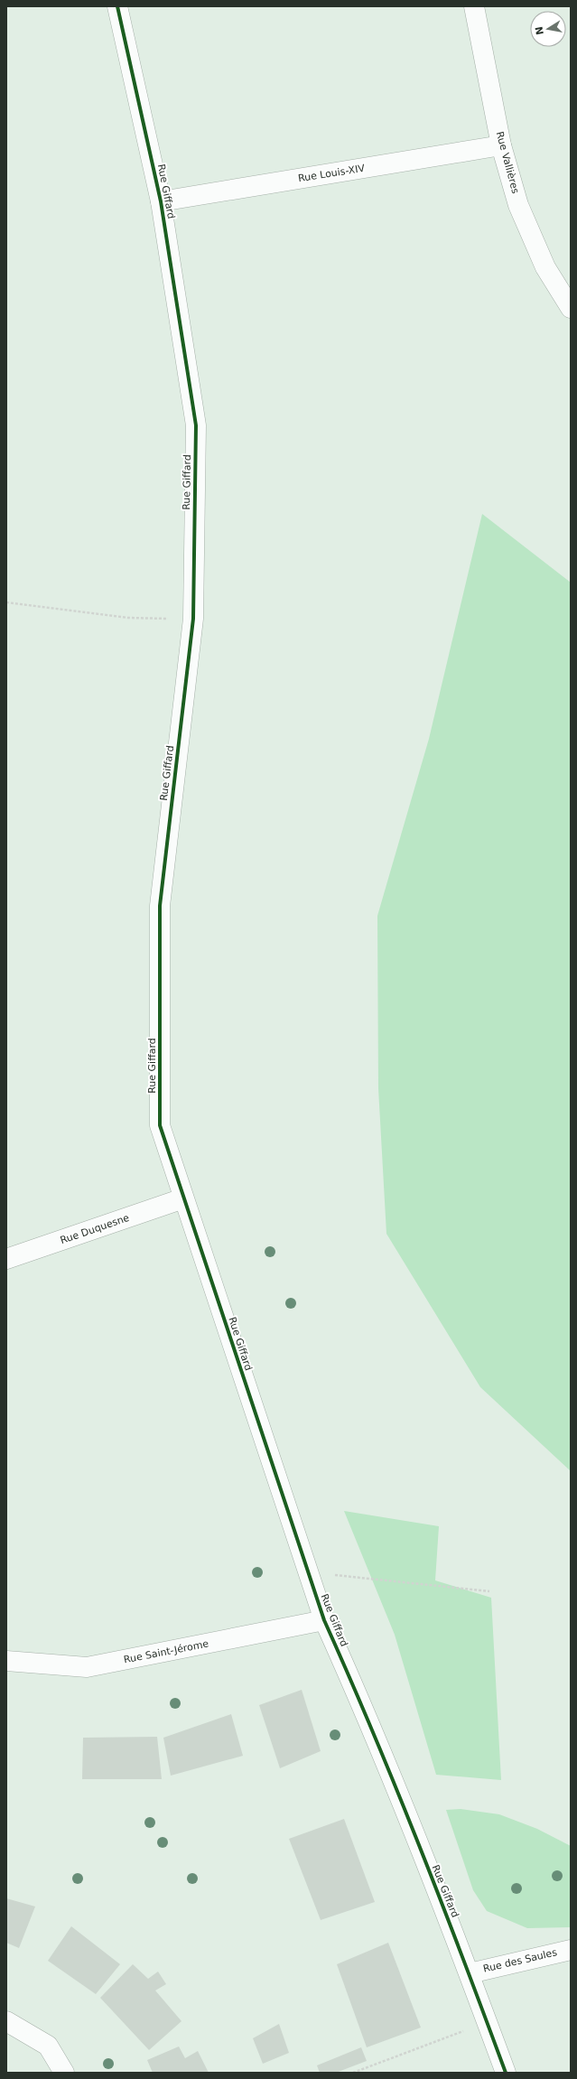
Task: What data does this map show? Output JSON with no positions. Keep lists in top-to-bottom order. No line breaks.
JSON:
{"streets":{"street":["Rue Vallières","Rue Louis-XIV","Rue Giffard","Rue Duquesne","Rue Saint-Jérome","Rue des Saules"]},"crossings":[["Rue Vallières","Rue Louis-XIV"],["Rue Louis-XIV","Rue Giffard"],["Rue Giffard","Rue Duquesne"],["Rue Giffard","Rue Saint-Jérome"],["Rue Giffard","Rue des Saules"]],"north":"left"}
